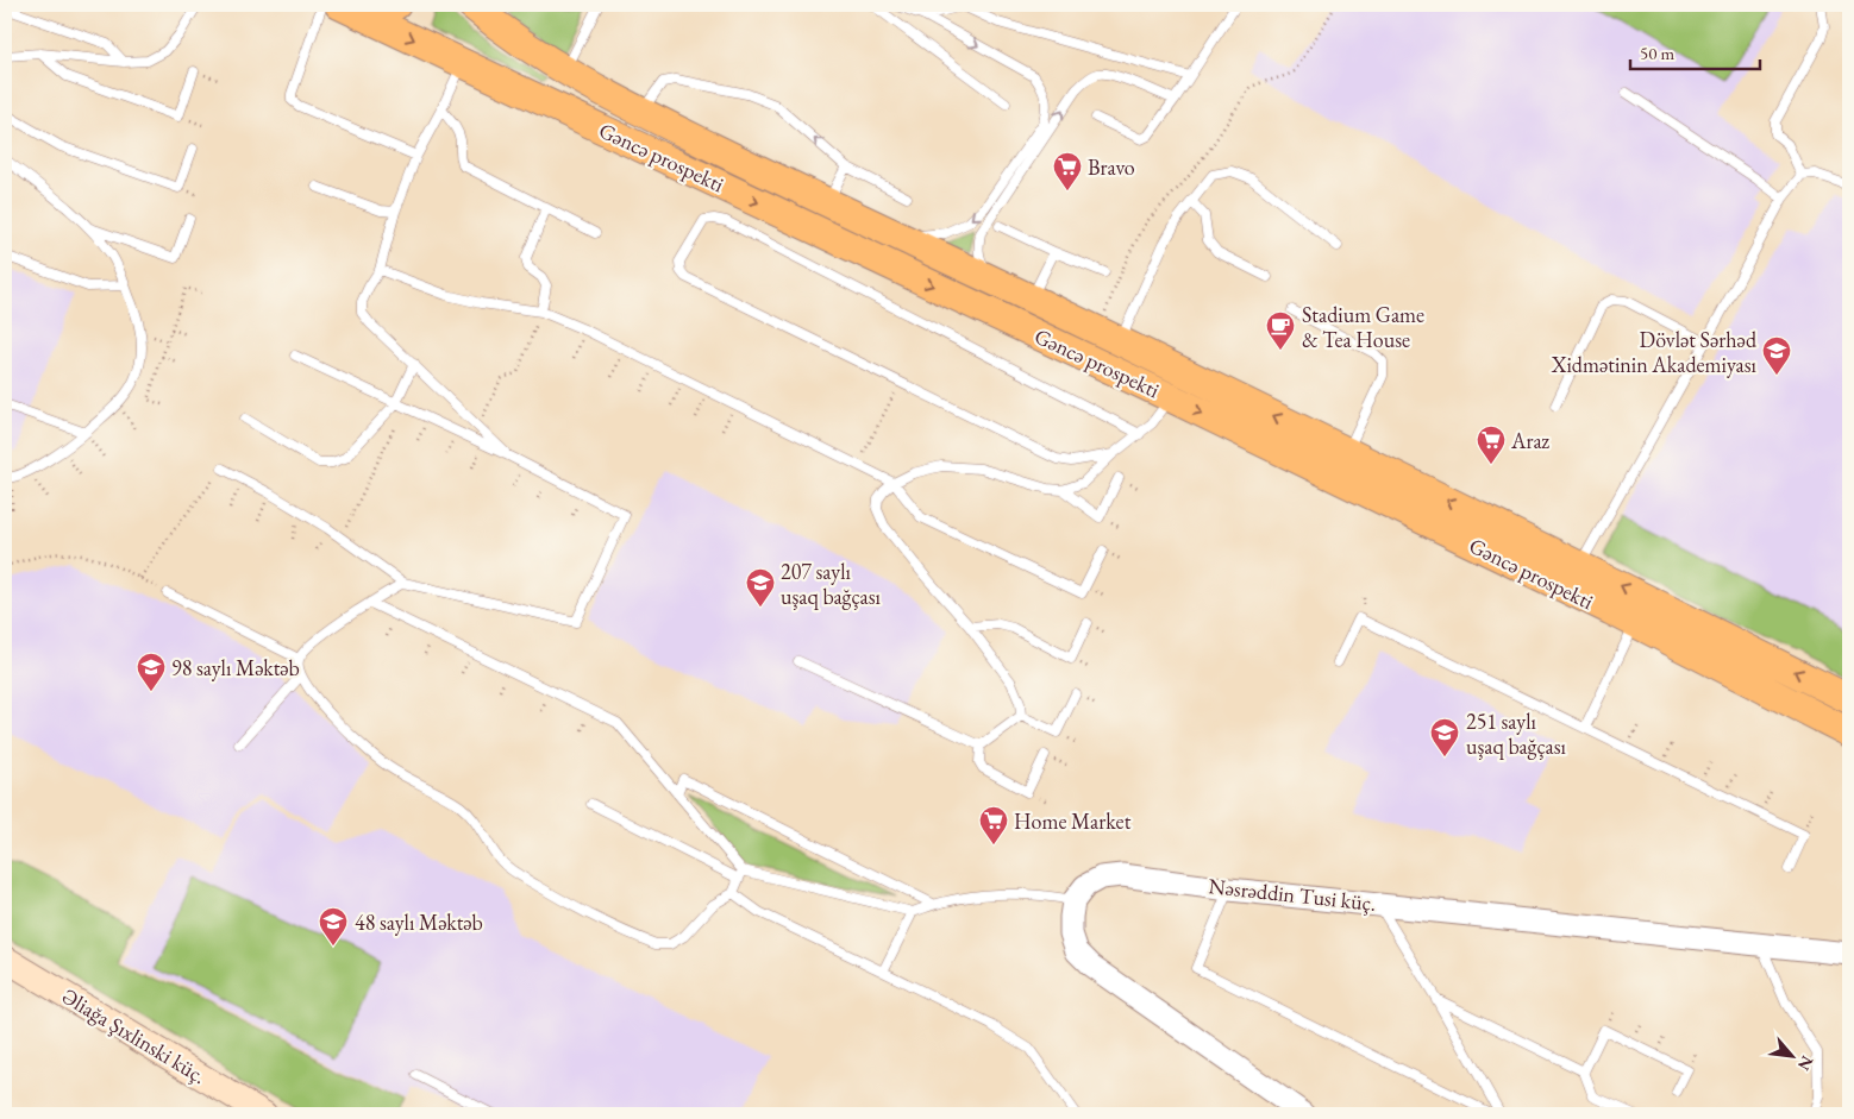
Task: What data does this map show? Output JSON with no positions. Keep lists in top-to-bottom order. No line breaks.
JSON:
{"streets":{"main road":["Gəncə prospekti","Əliağa Şıxlinski küç."],"street":["Nəsrəddin Tusi küç."]},"places":{"supermarket":["Bravo","Araz","Home Market"],"cafe":["Stadium Game & Tea House"],"school or university":["Dövlət Sərhəd Xidmətinin Akademiyası","207 saylı uşaq bağçası","98 saylı Məktəb","251 saylı uşaq bağçası","48 saylı Məktəb"]},"scale_bar":"50 m","north":"bottom right"}
